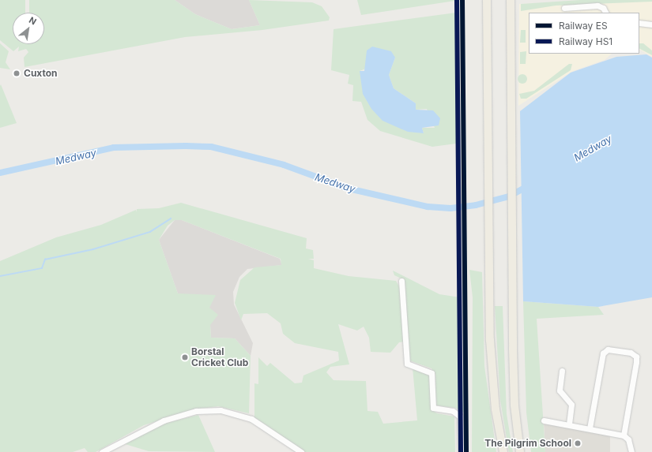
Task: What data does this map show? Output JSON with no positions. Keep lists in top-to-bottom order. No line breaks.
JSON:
{"water":["Medway"],"places":["Cuxton","Borstal Cricket Club","The Pilgrim School"],"lines":["rail line ES","rail line HS1"],"legend":["Railway ES","Railway HS1"],"north":"top right"}
